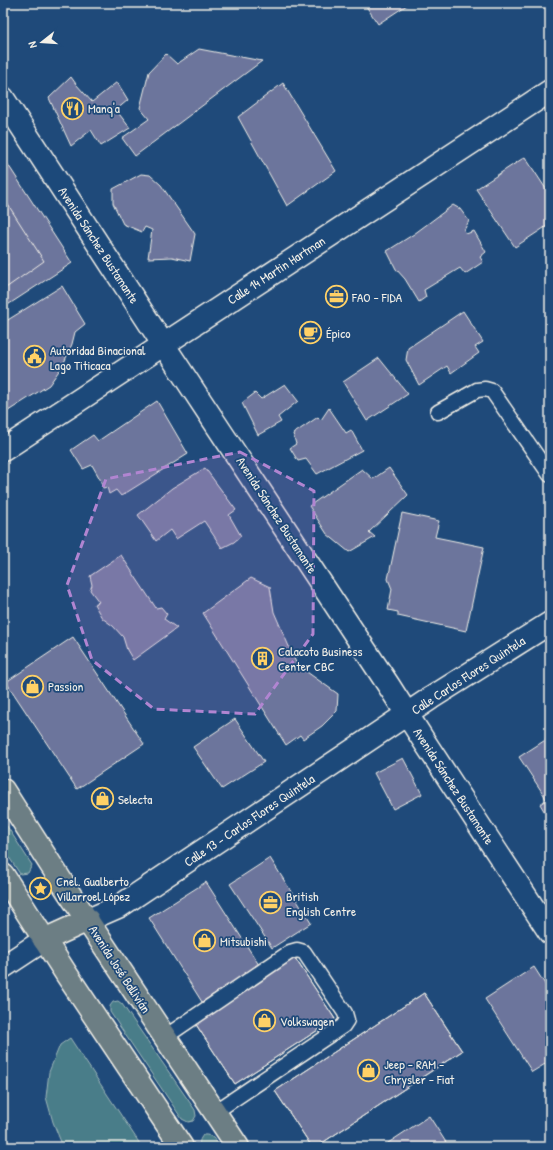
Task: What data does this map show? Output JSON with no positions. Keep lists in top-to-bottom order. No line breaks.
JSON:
{"streets":{"main road":["Avenida José Ballivián"],"street":["Avenida Sánchez Bustamante","Calle 14 Martin Hartman","Calle Carlos Flores Quintela","Calle 13 - Carlos Flores Quintela"]},"crossings":[["Avenida Sánchez Bustamante","Calle 14 Martin Hartman"],["Avenida Sánchez Bustamante","Calle Carlos Flores Quintela"],["Avenida Sánchez Bustamante","Calle 13 - Carlos Flores Quintela"],["Calle Carlos Flores Quintela","Calle 13 - Carlos Flores Quintela"],["Calle 13 - Carlos Flores Quintela","Avenida José Ballivián"]],"places":{"restaurant":["Manq'a"],"office":["FAO - FIDA","British English Centre"],"cafe":["Épico"],"public building":["Autoridad Binacional Lago Titicaca"],"building":["Calacoto Business Center CBC"],"shop":["Passion","Selecta","Mitsubishi","Volkswagen","Jeep - RAM - Chrysler - Fiat"],"place":["Cnel. Gualberto Villarroel López"]},"north":"left"}
